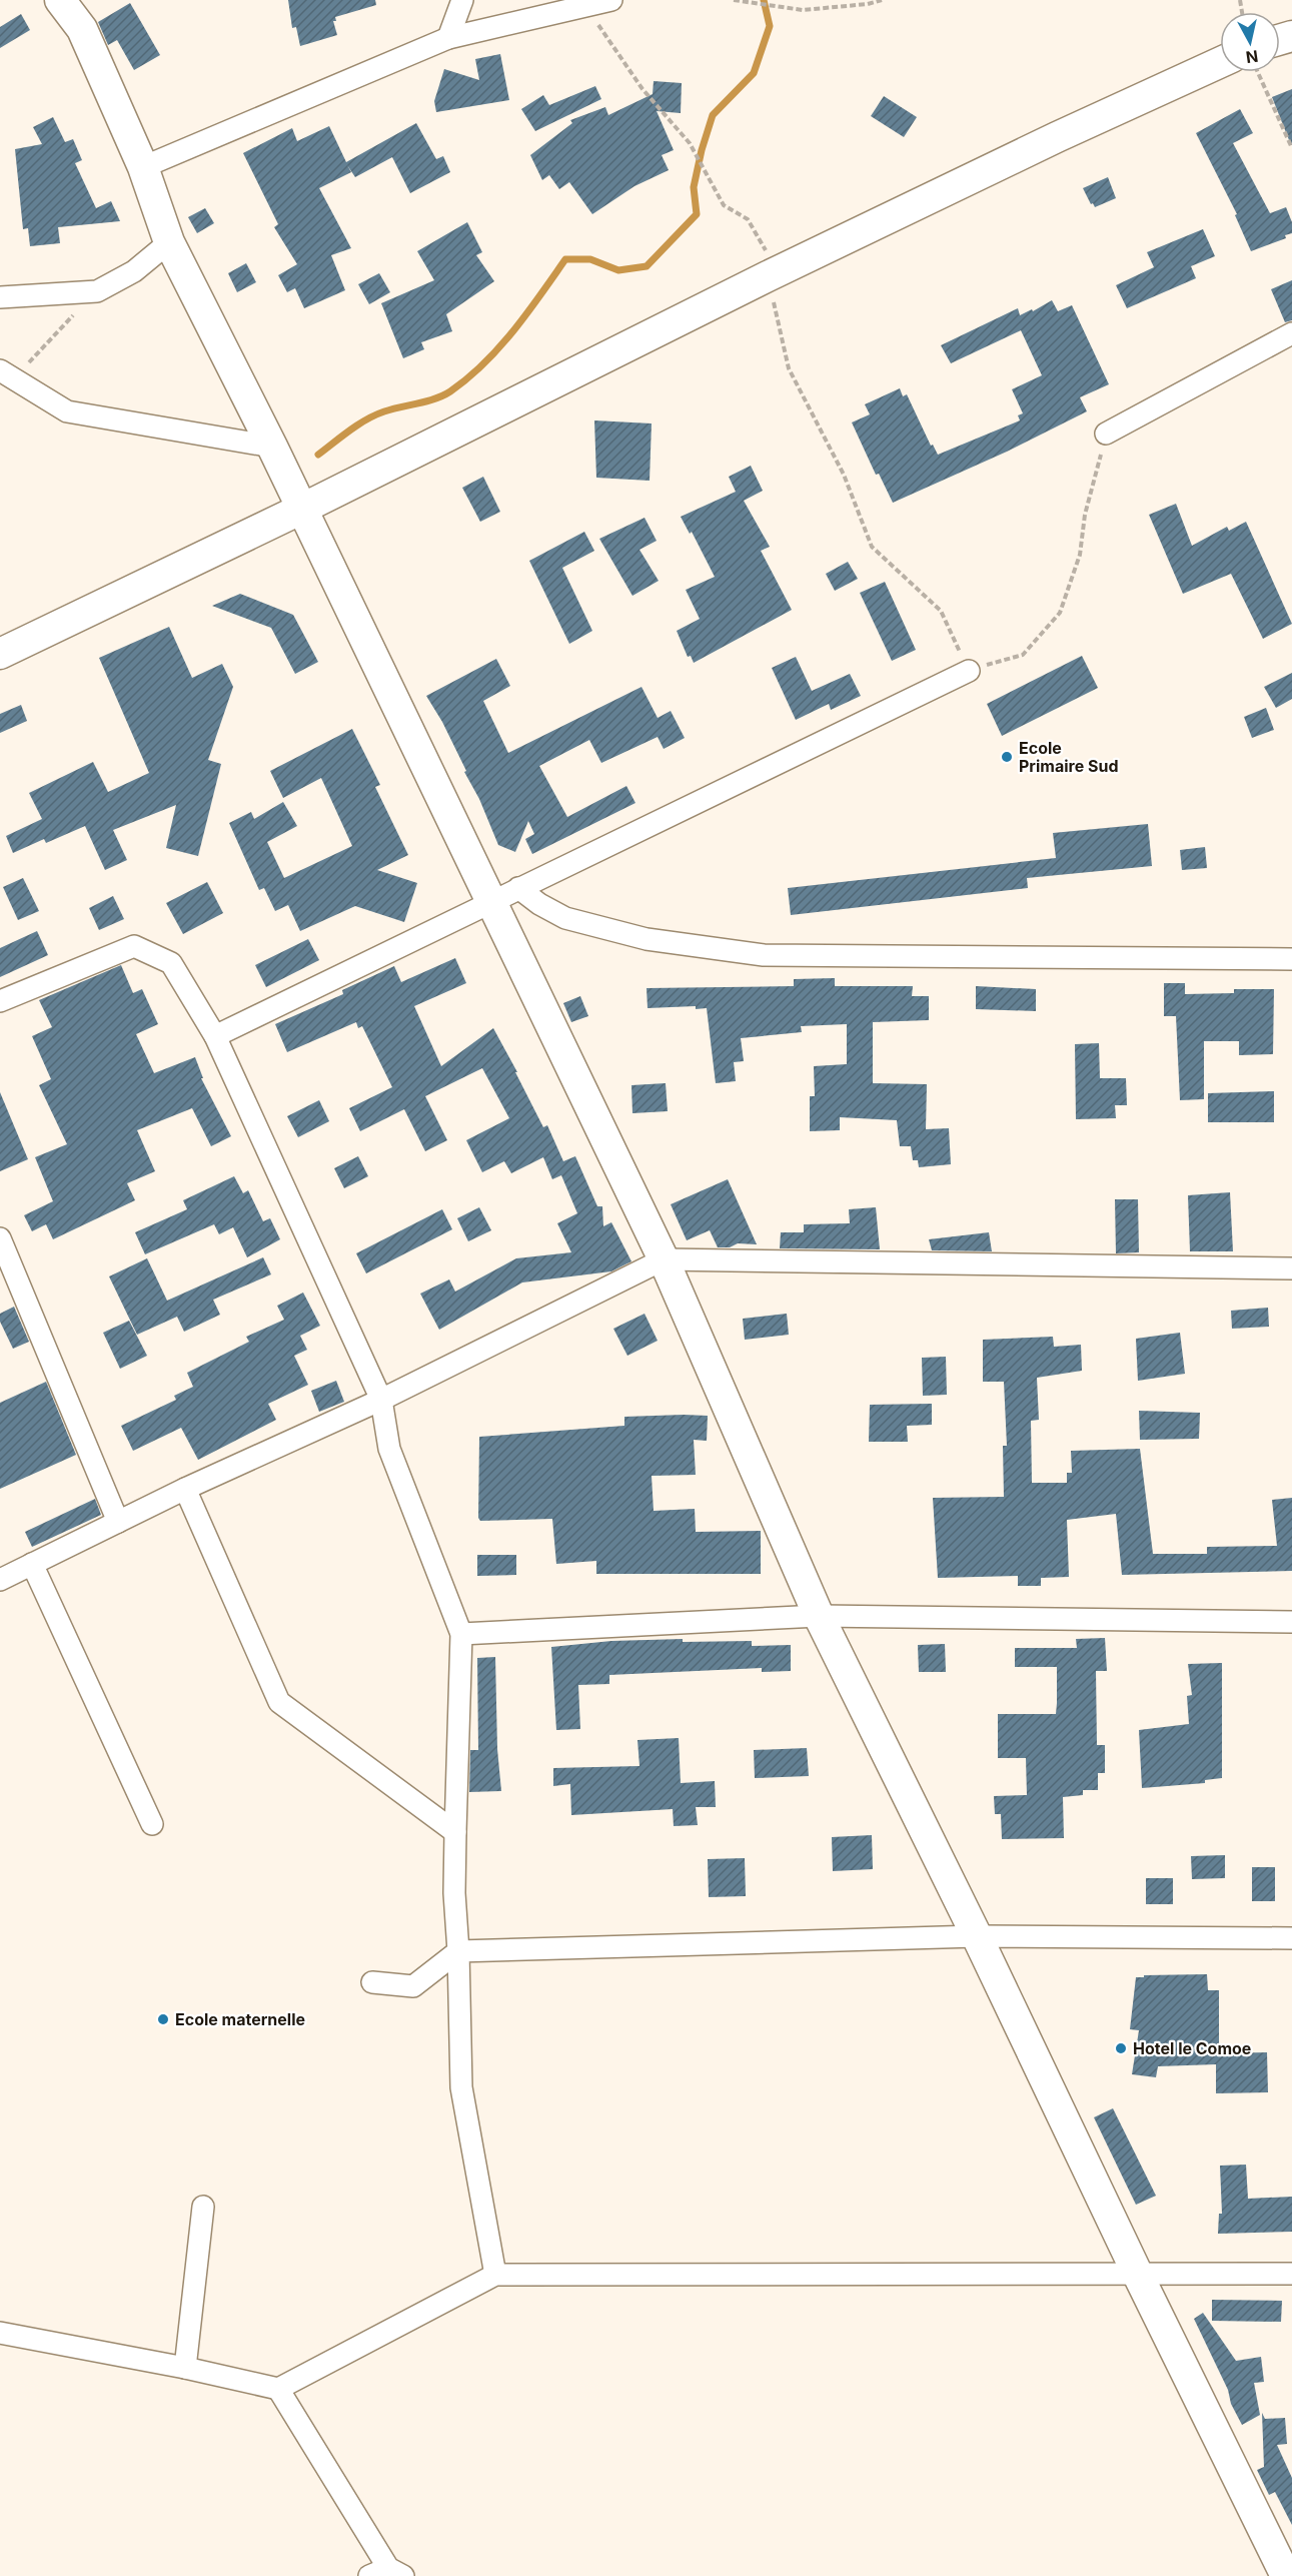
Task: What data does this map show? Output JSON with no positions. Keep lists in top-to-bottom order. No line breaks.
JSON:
{"places":["Ecole Primaire Sud","Ecole maternelle","Hotel le Comoe"],"north":"bottom"}
